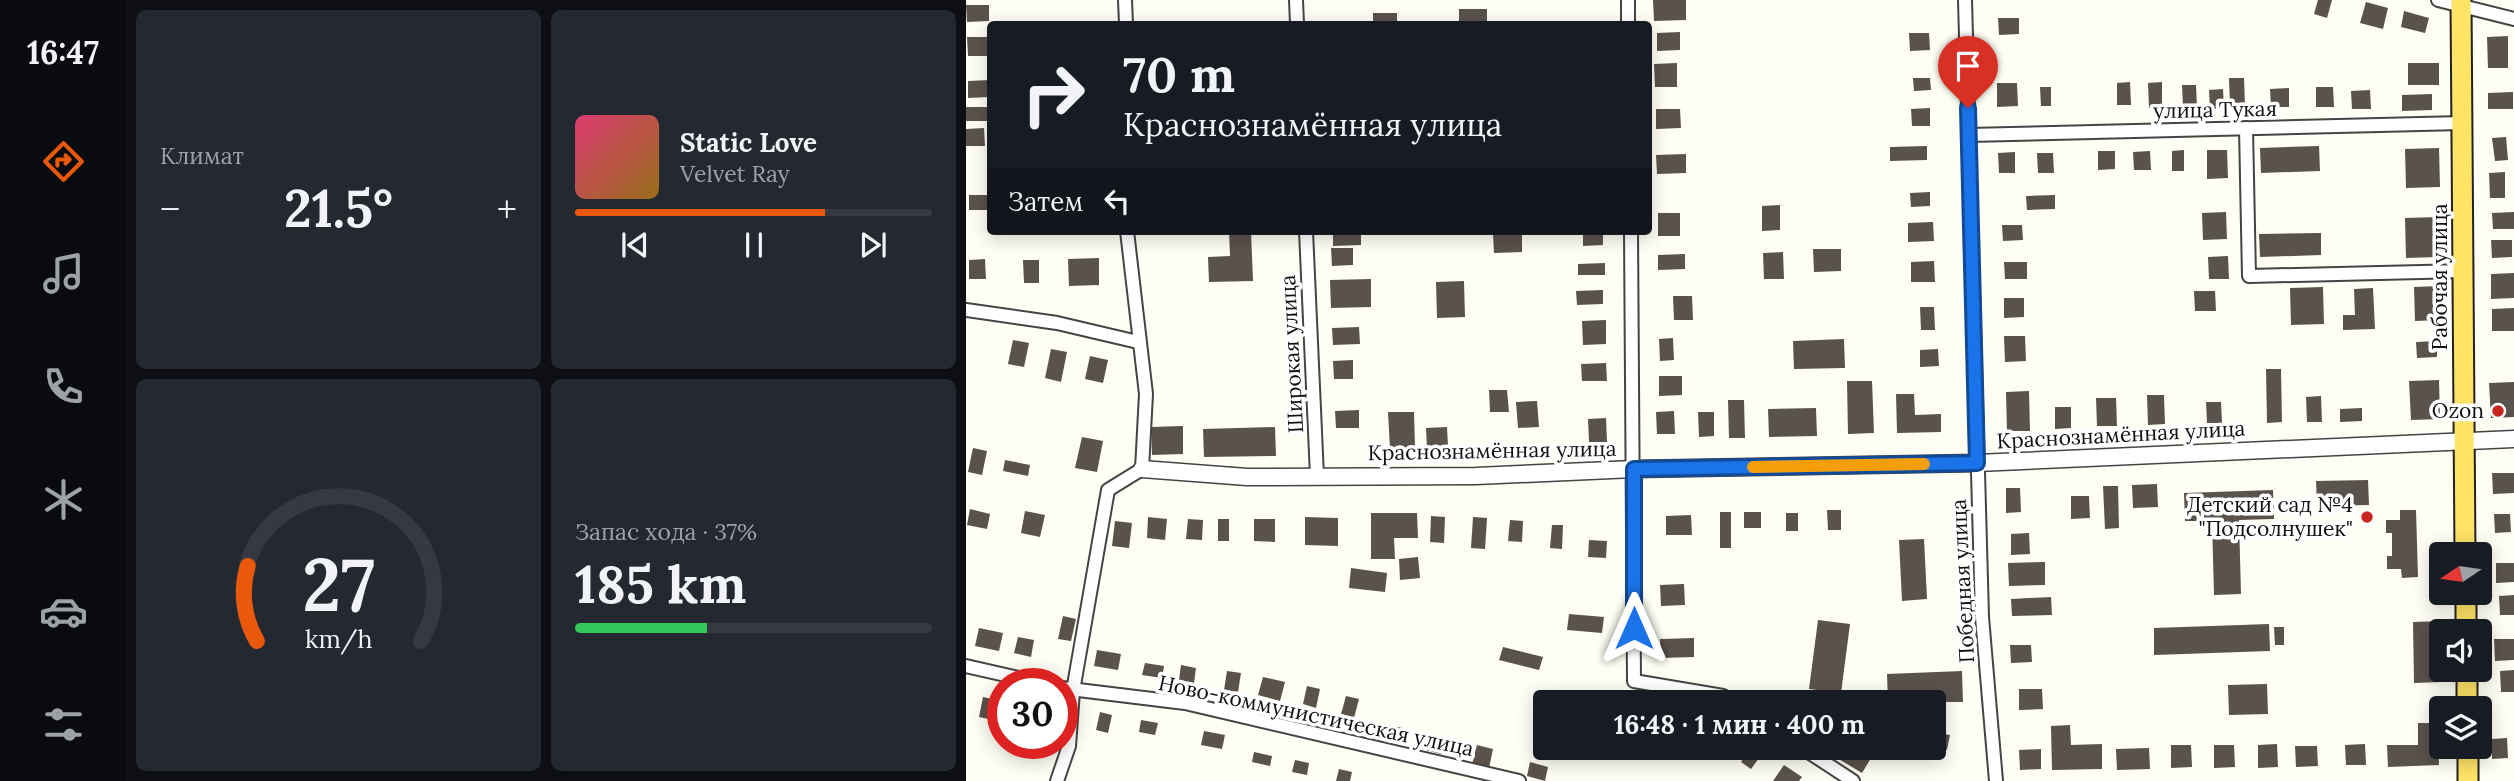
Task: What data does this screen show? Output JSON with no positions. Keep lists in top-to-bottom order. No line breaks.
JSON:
{"streets":{"main road":["Рабочая улица"],"street":["улица Тукая","Широкая улица","Краснознамённая улица","Победная улица","Ново-коммунистическая улица"]},"crossings":[["улица Тукая","Рабочая улица"],["улица Тукая","Победная улица"],["Рабочая улица","Краснознамённая улица"],["Широкая улица","Краснознамённая улица"],["Краснознамённая улица","Победная улица"]],"places":["Ozon","Детский сад №4 \"Подсолнушек\""],"north":"left","page":{"tabs":"16:47","tile":["Климат",["Запас хода · 37%","185 km"]],"turn":["70 m","Краснознамённая улица"],"song":["Static Love","Velvet Ray"],"then":"Затем","heat":["−","21.5°","+"],"limit":"30","trip":"16:48 · 1 мин · 400 m","gauge":["27","km/h"]}}
